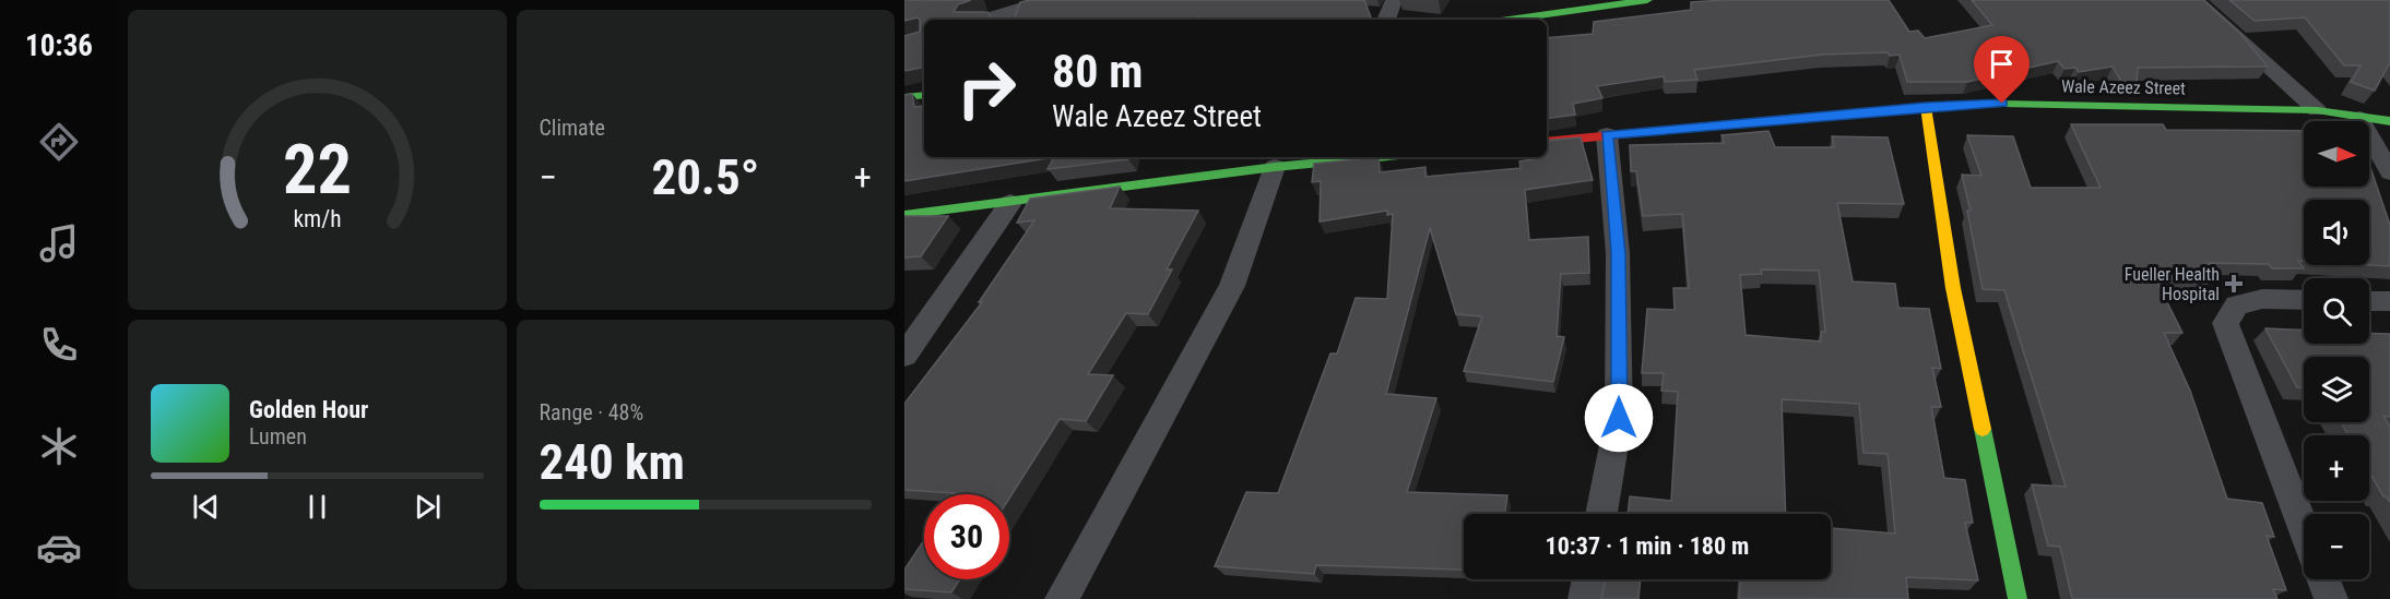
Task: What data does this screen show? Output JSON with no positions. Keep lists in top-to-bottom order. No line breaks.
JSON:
{"streets":{"street":["Wale Azeez Street"]},"places":{"health":["Fueller Health Hospital"]},"north":"right","page":{"tabs":"10:36","tile":["Climate",["Range · 48%","240 km"]],"turn":["80 m","Wale Azeez Street"],"map_buttons":["+","−"],"heat":["−","20.5°","+"],"song":["Golden Hour","Lumen"],"limit":"30","trip":"10:37 · 1 min · 180 m","gauge":["22","km/h"]}}
